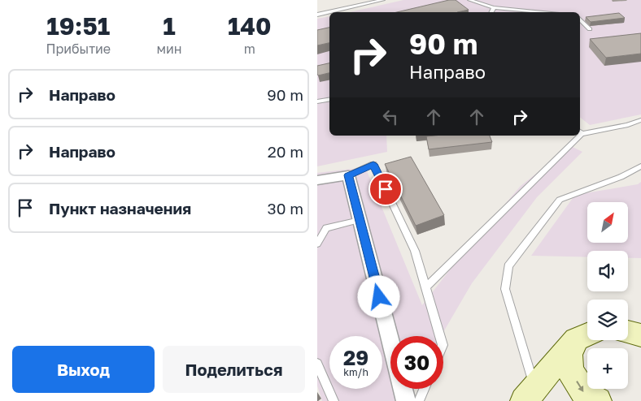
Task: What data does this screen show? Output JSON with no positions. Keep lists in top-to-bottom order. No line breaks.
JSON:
{"north":"top right","page":{"eta":["19:51","Прибытие","1","мин","140","m"],"turn":["90 m","Направо"],"list":[{"name":"Направо","value":"90 m"},{"name":"Направо","value":"20 m"},{"name":"Пункт назначения","value":"30 m"}],"map_buttons":"+","speed":"29 km/h","limit":"30","buttons":["Выход","Поделиться"]}}
